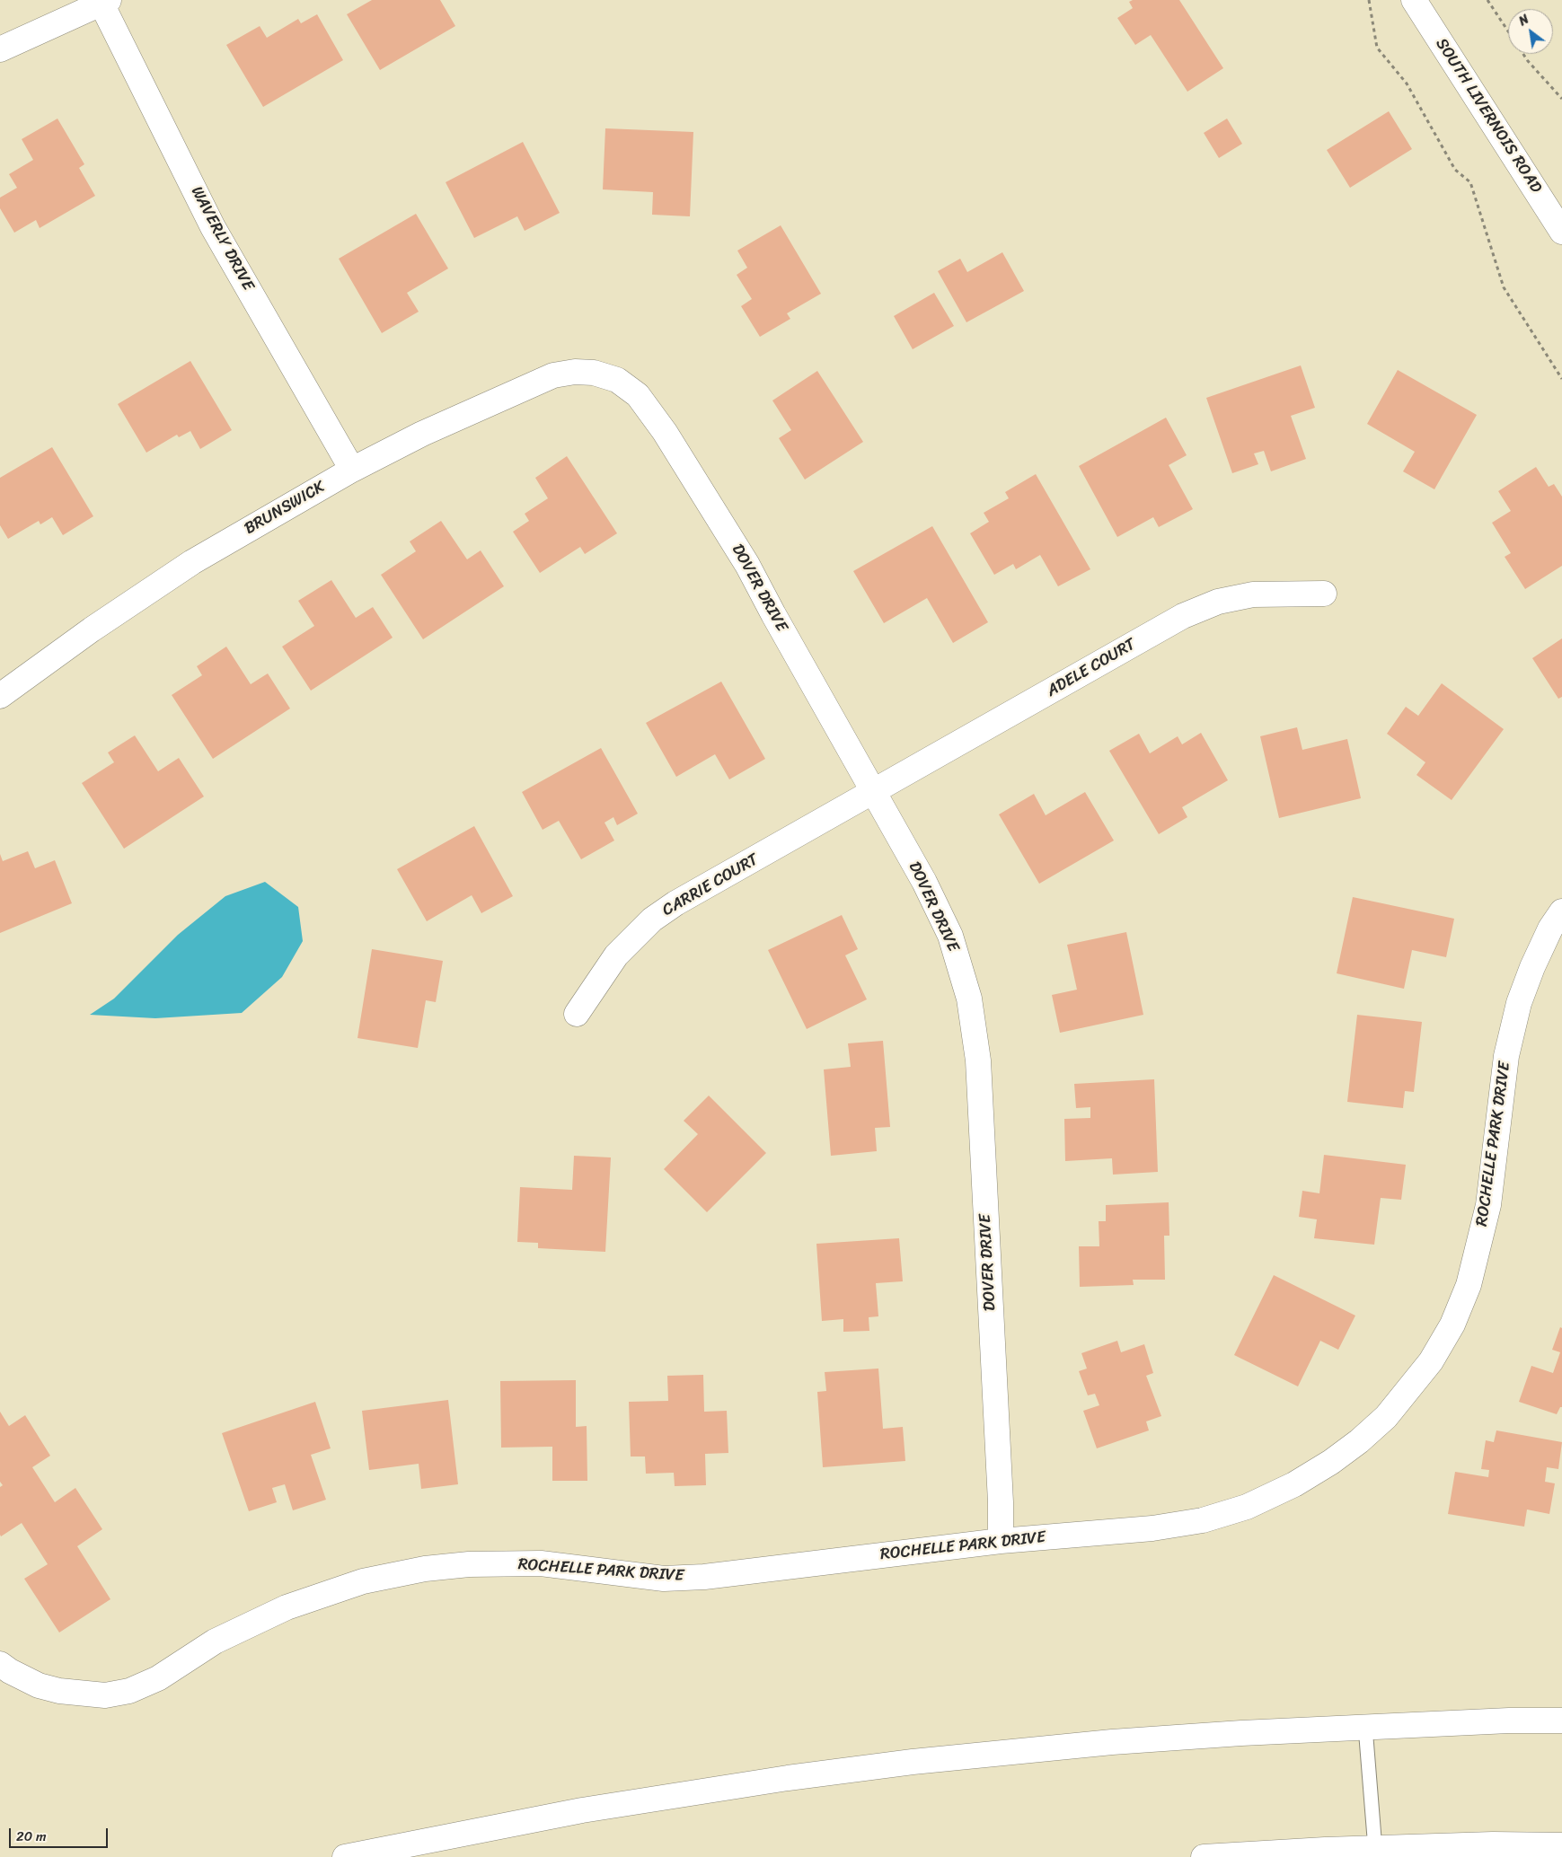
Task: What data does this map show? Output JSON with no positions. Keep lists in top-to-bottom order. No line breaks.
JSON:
{"streets":{"main road":["SOUTH LIVERNOIS ROAD","WAVERLY DRIVE","BRUNSWICK","DOVER DRIVE","ADELE COURT","CARRIE COURT","ROCHELLE PARK DRIVE"]},"crossings":[["WAVERLY DRIVE","BRUNSWICK"],["BRUNSWICK","DOVER DRIVE"],["DOVER DRIVE","ADELE COURT"],["DOVER DRIVE","CARRIE COURT"],["DOVER DRIVE","ROCHELLE PARK DRIVE"],["ADELE COURT","CARRIE COURT"]],"scale_bar":"20 m","north":"top left"}
